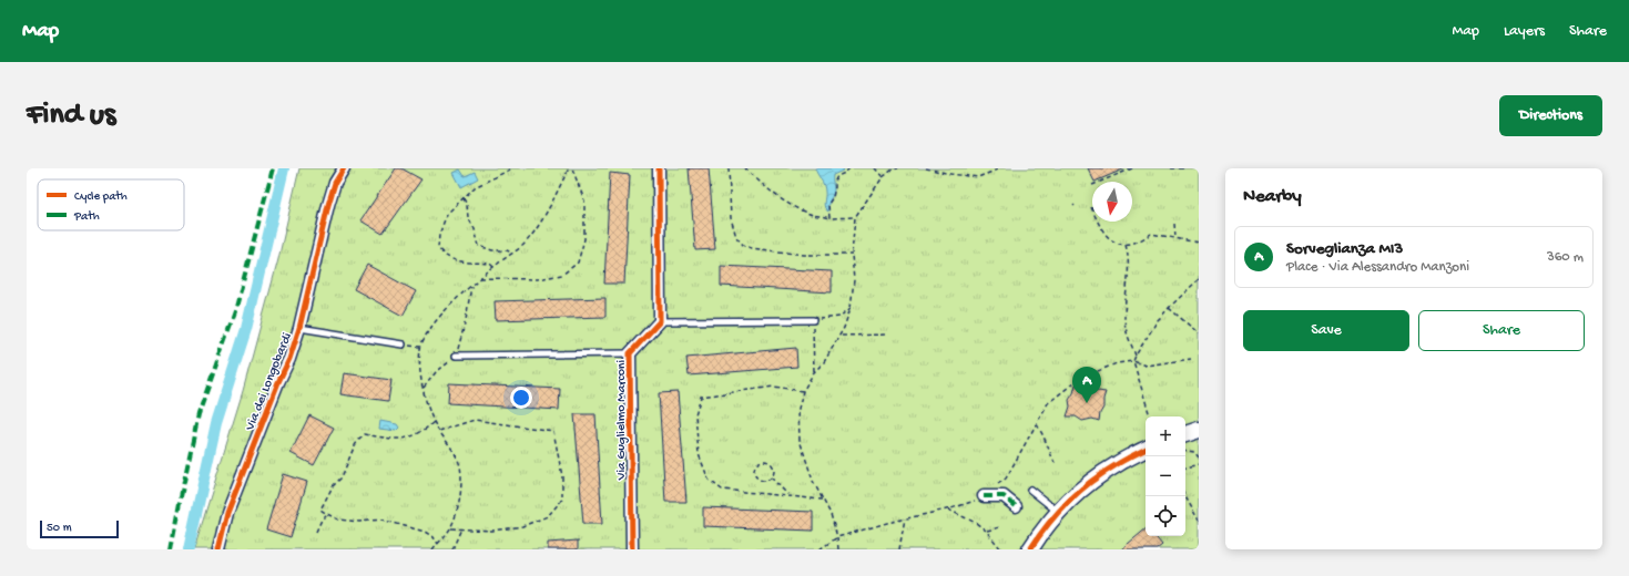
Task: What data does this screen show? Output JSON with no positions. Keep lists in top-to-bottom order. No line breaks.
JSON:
{"streets":{"street":["Via dei Longobardi","Via Guglielmo Marconi"]},"legend":["Cycle path","Path"],"scale_bar":"50 m","north":"bottom","page":{"header":"Map","nav":["Map","Layers","Share"],"buttons":["Directions",["Save","Share"]],"title":"Find us","heading":"Nearby","list":[{"mark":"A","name":"Sorveglianza MI3","note":"Place · Via Alessandro Manzoni","value":"360 m"}],"pins":"A","map_buttons":["+","−"],"scale":"50 m"}}
